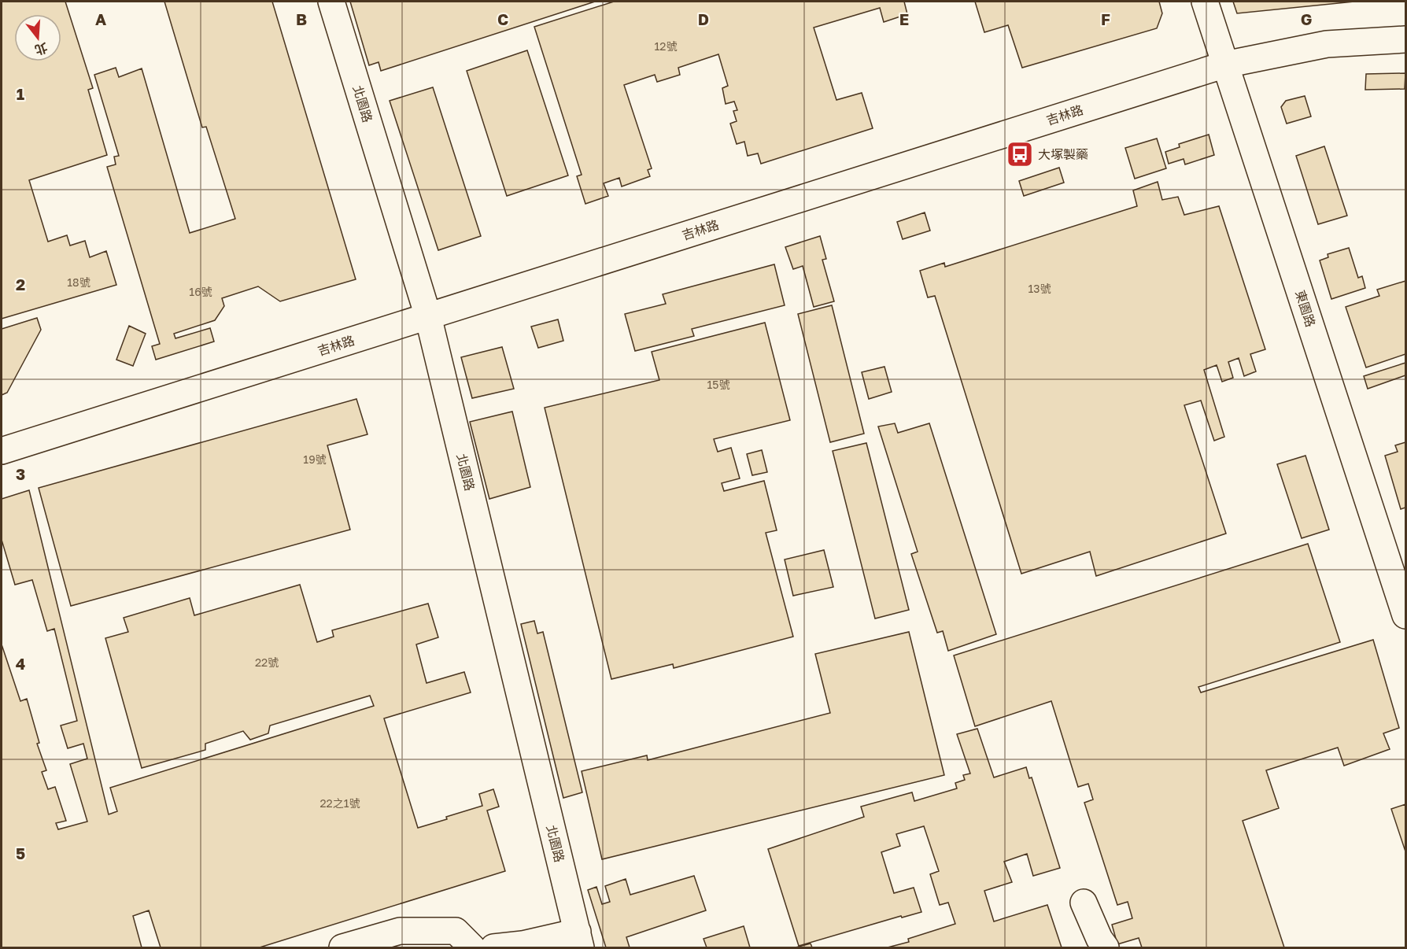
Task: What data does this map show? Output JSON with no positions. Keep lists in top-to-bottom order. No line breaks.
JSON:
{"streets":{"street":["北園路","吉林路","東園路"]},"crossings":[["北園路","吉林路"],["吉林路","東園路"]],"places":{"bus stop":["大塚製藥"]},"house_numbers":["12號","18號","13號","16號","15號","19號","22號","22之1號"],"north":"bottom","grid":{"columns":["A","B","C","D","E","F","G"],"rows":["1","2","3","4","5"]}}
